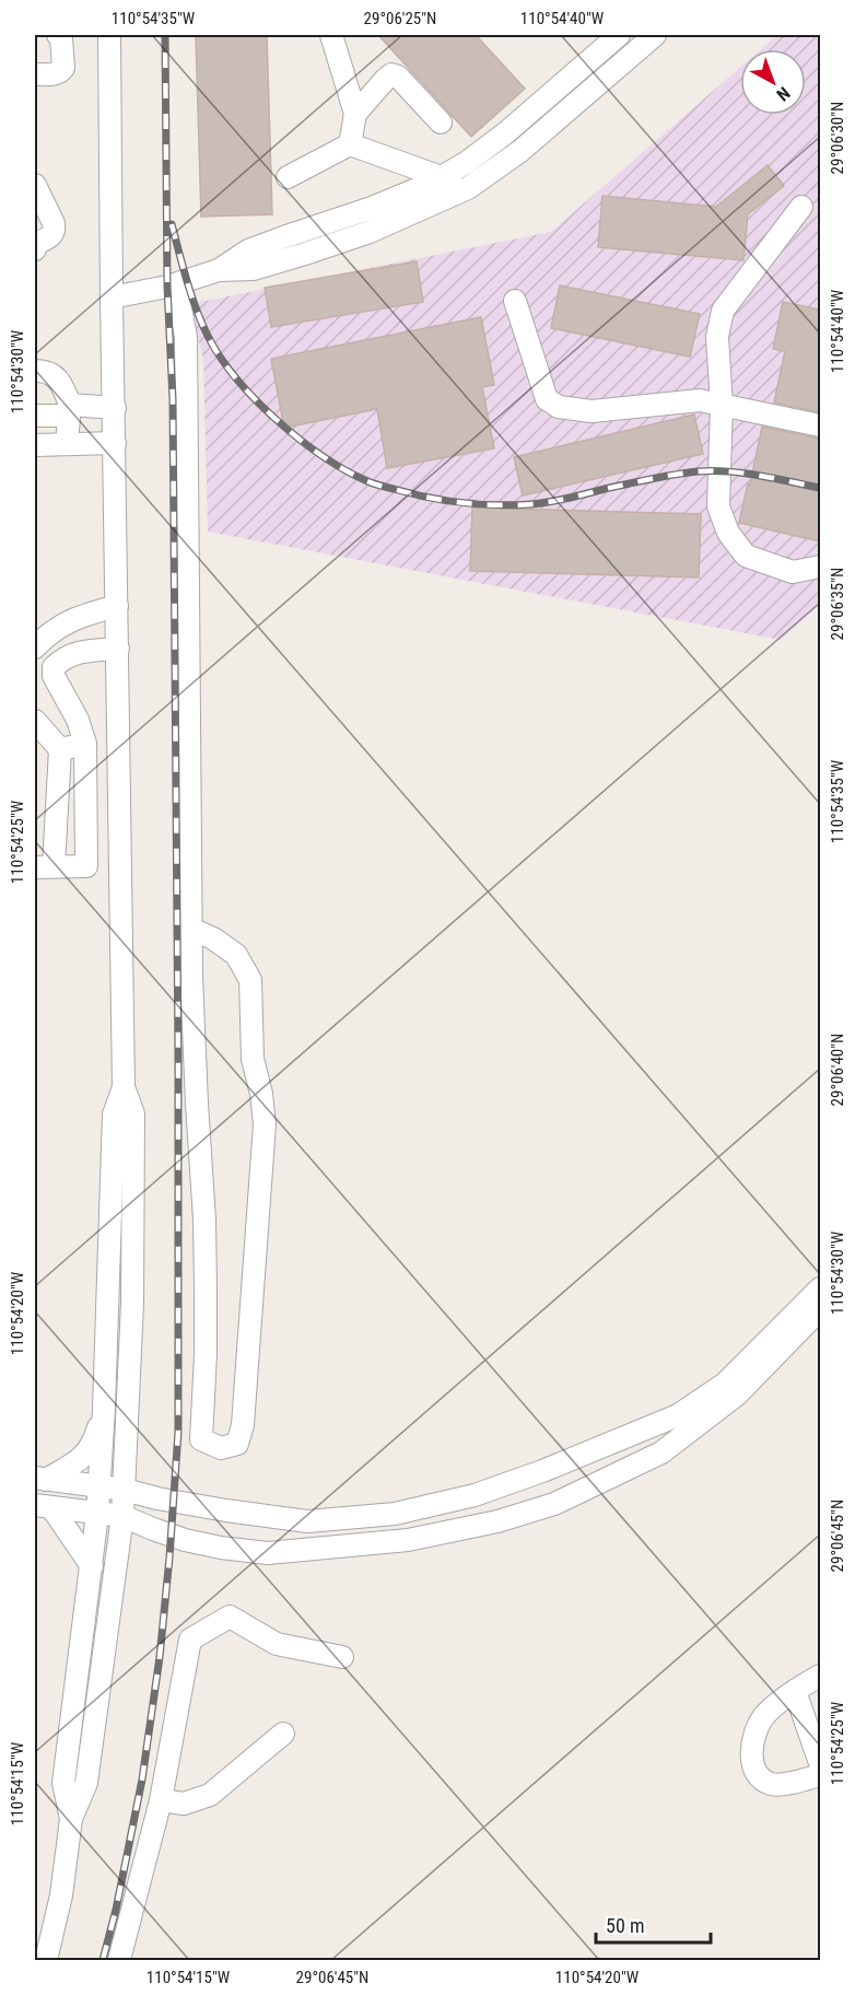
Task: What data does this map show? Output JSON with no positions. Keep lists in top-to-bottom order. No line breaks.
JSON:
{"scale_bar":"50 m","north":"bottom right","coordinates":["110°54'35\"W","29°06'25\"N","110°54'40\"W","29°06'30\"N","110°54'30\"W","29°06'35\"N","110°54'25\"W","29°06'40\"N","110°54'20\"W","29°06'45\"N","110°54'15\"W"]}
